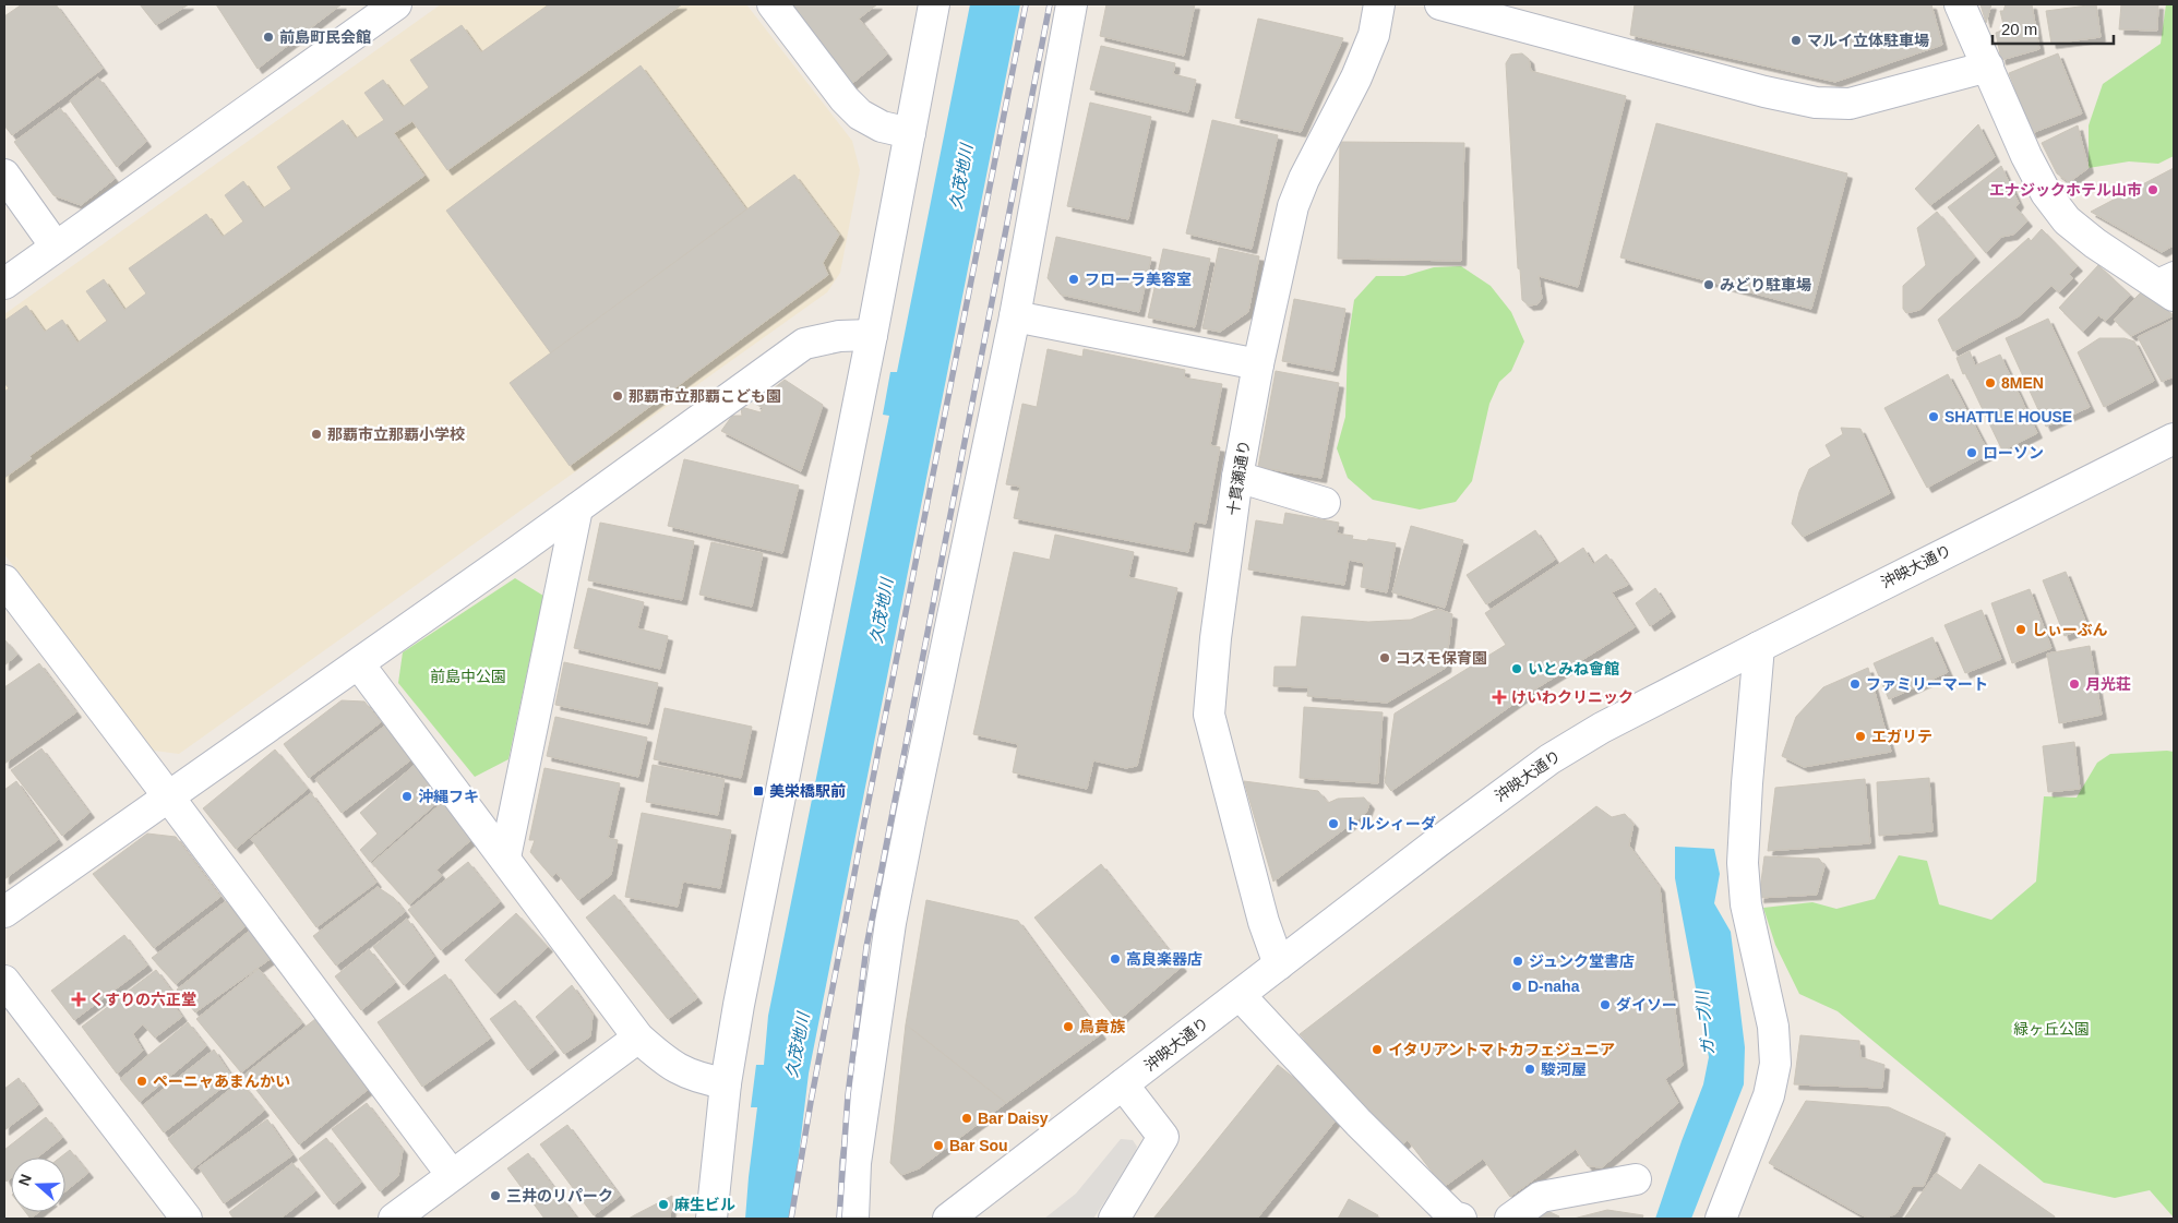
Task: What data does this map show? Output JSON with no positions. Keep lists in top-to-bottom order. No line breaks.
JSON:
{"streets":{"street":["十貫瀬通り","沖映大通り"]},"crossings":[["十貫瀬通り","沖映大通り"]],"water":["久茂地川","ガーブ川"],"parks":["前島中公園","緑ヶ丘公園"],"places":{"other":["前島町民会館","マルイ立体駐車場","エナジックホテル山市","フローラ美容室","みどり駐車場","8MEN","那覇市立那覇こども園","SHATTLE HOUSE","那覇市立那覇小学校","ローソン","しぃーぶん","コスモ保育園","いとみね會館","ファミリーマート","月光荘","エガリテ","沖縄フキ","トルシィーダ","高良楽器店","ジュンク堂書店","D-naha","ダイソー","鳥貴族","イタリアントマトカフェジュニア","駿河屋","ペーニャあまんかい","Bar Daisy","Bar Sou","三井のリパーク","麻生ビル"],"health":["けいわクリニック","くすりの六正堂"],"transit":["美栄橋駅前"]},"scale_bar":"20 m","north":"left"}
